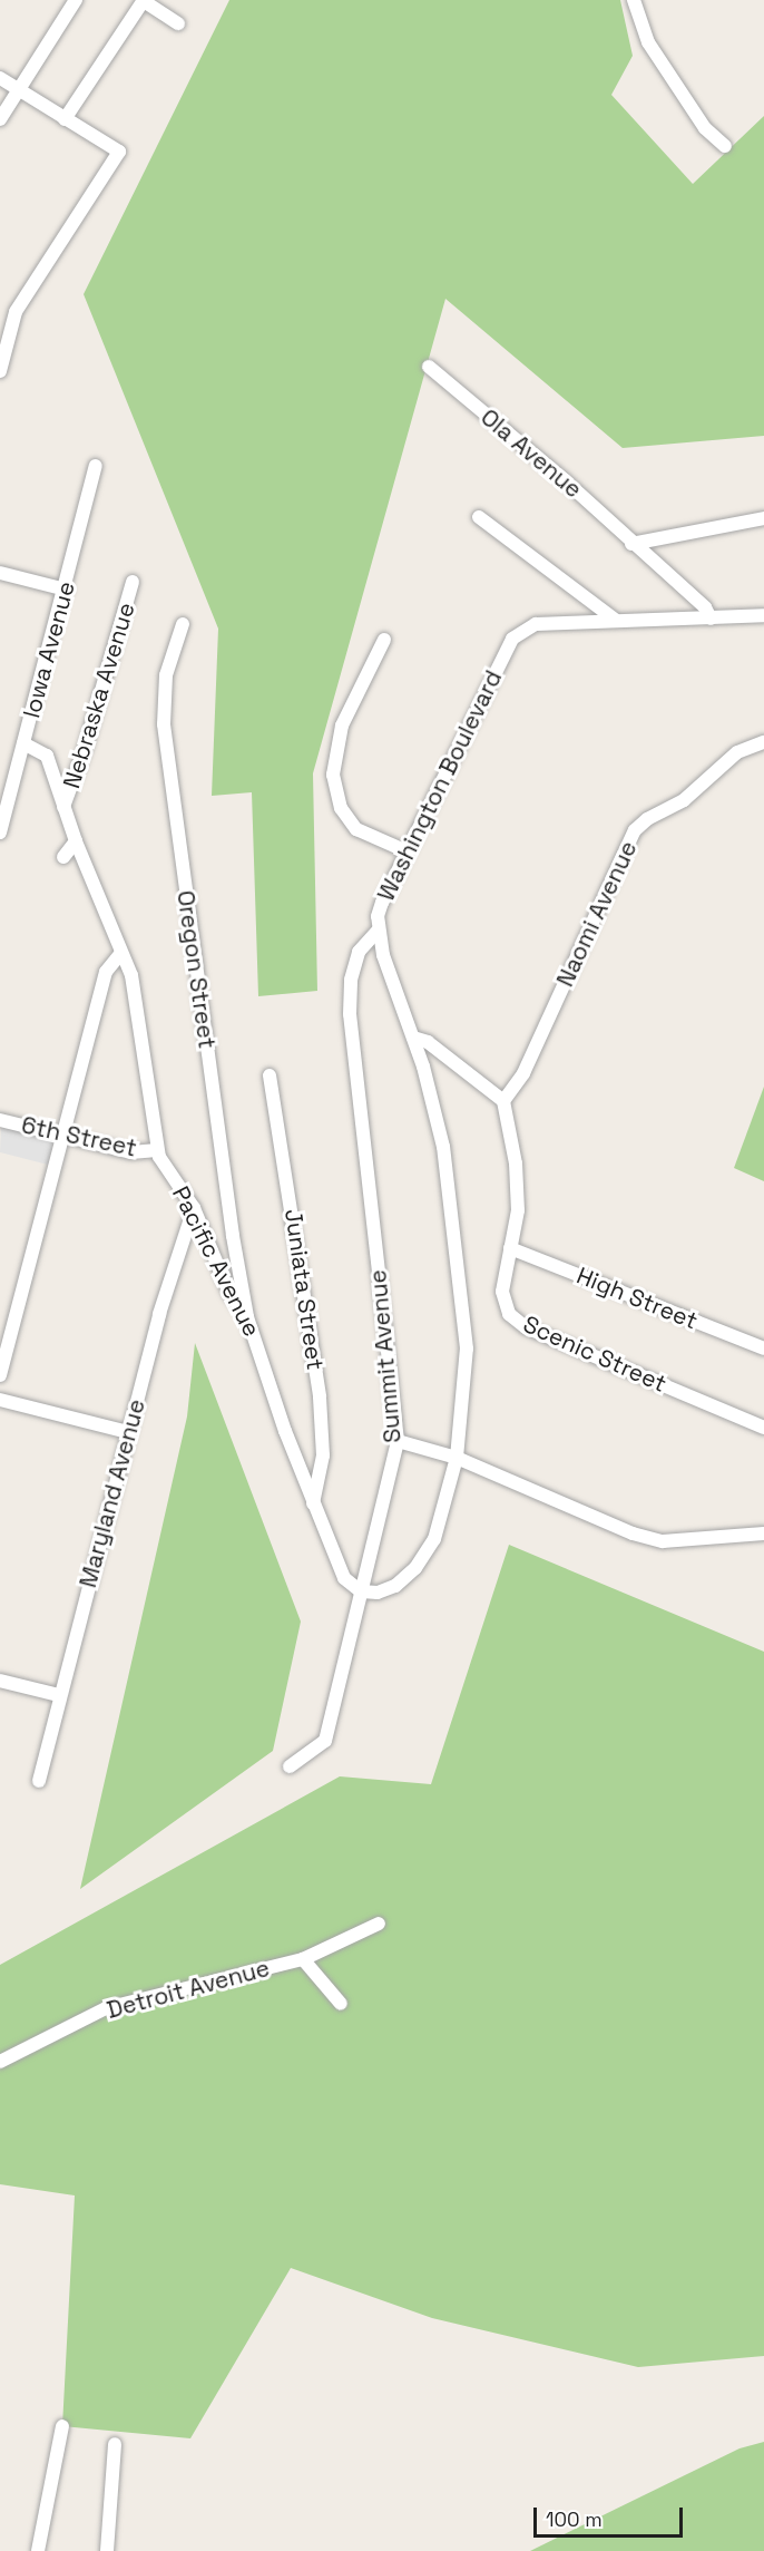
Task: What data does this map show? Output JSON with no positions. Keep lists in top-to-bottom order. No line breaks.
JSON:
{"streets":{"street":["Ola Avenue","Iowa Avenue","Nebraska Avenue","Washington Boulevard","Naomi Avenue","Oregon Street","6th Street","Pacific Avenue","Juniata Street","High Street","Scenic Street","Summit Avenue","Maryland Avenue","Detroit Avenue"]},"crossings":[["Ola Avenue","Washington Boulevard"],["Iowa Avenue","Pacific Avenue"],["Nebraska Avenue","Pacific Avenue"],["Washington Boulevard","Summit Avenue"],["Naomi Avenue","Scenic Street"],["Oregon Street","Pacific Avenue"],["6th Street","Pacific Avenue"],["Pacific Avenue","Juniata Street"],["Pacific Avenue","Summit Avenue"],["Pacific Avenue","Maryland Avenue"],["High Street","Scenic Street"]],"scale_bar":"100 m"}
